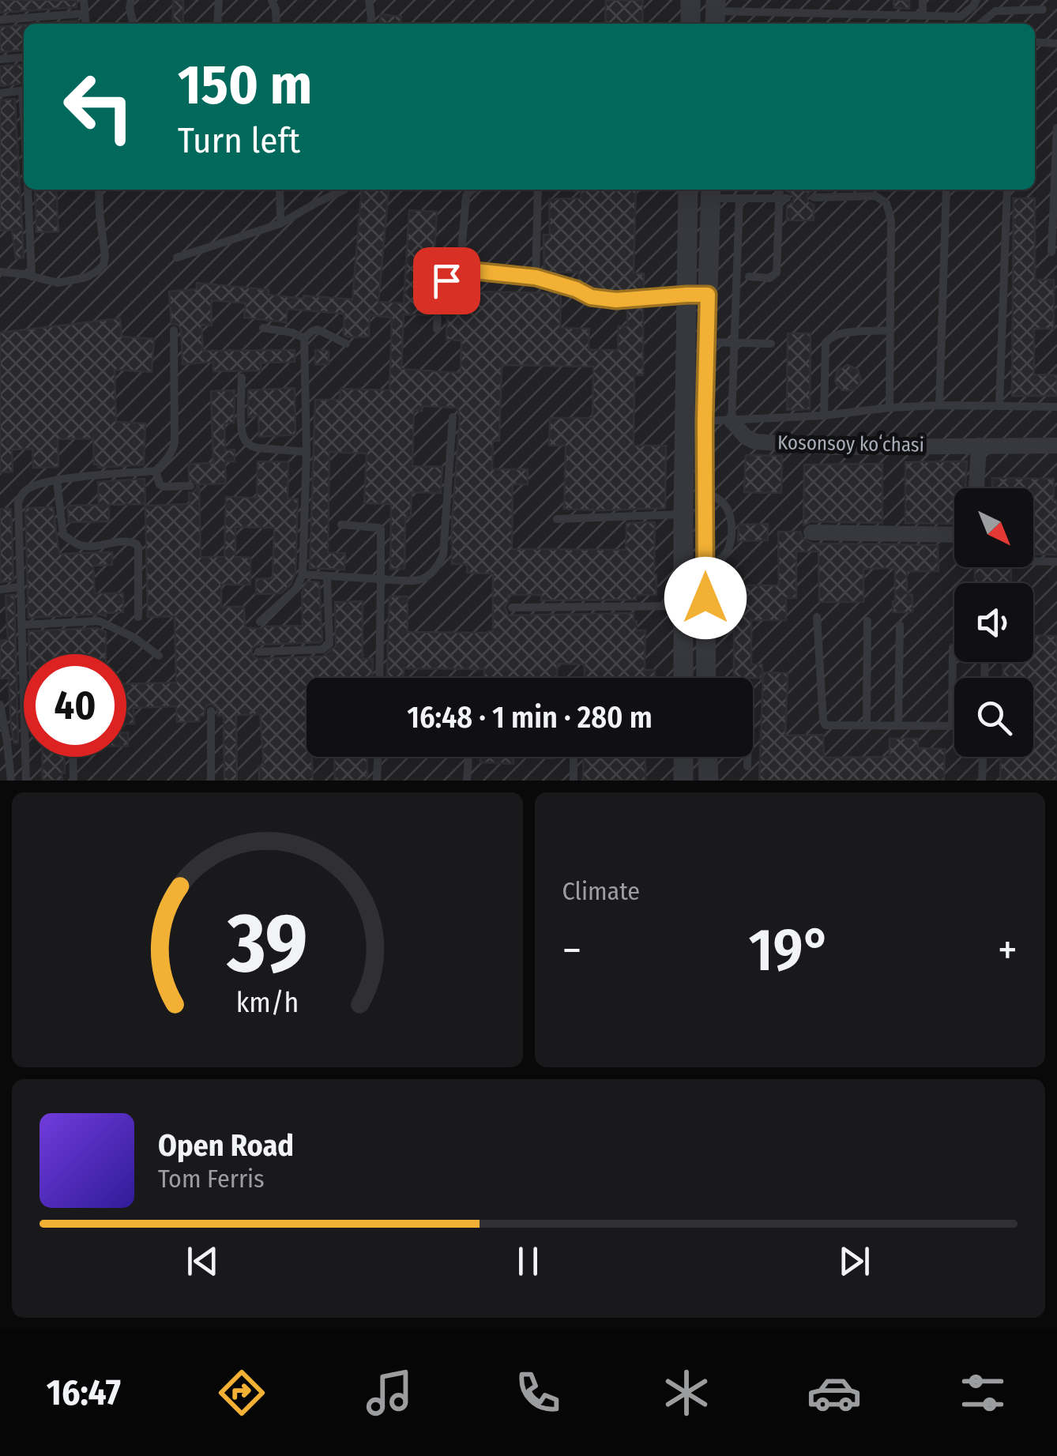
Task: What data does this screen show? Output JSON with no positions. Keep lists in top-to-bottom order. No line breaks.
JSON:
{"streets":{"street":["Kosonsoy koʻchasi"]},"north":"bottom right","page":{"turn":["150 m","Turn left"],"limit":"40","trip":"16:48 · 1 min · 280 m","tile":"Climate","heat":["−","19°","+"],"song":["Open Road","Tom Ferris"],"tabs":"16:47","gauge":["39","km/h"]}}
